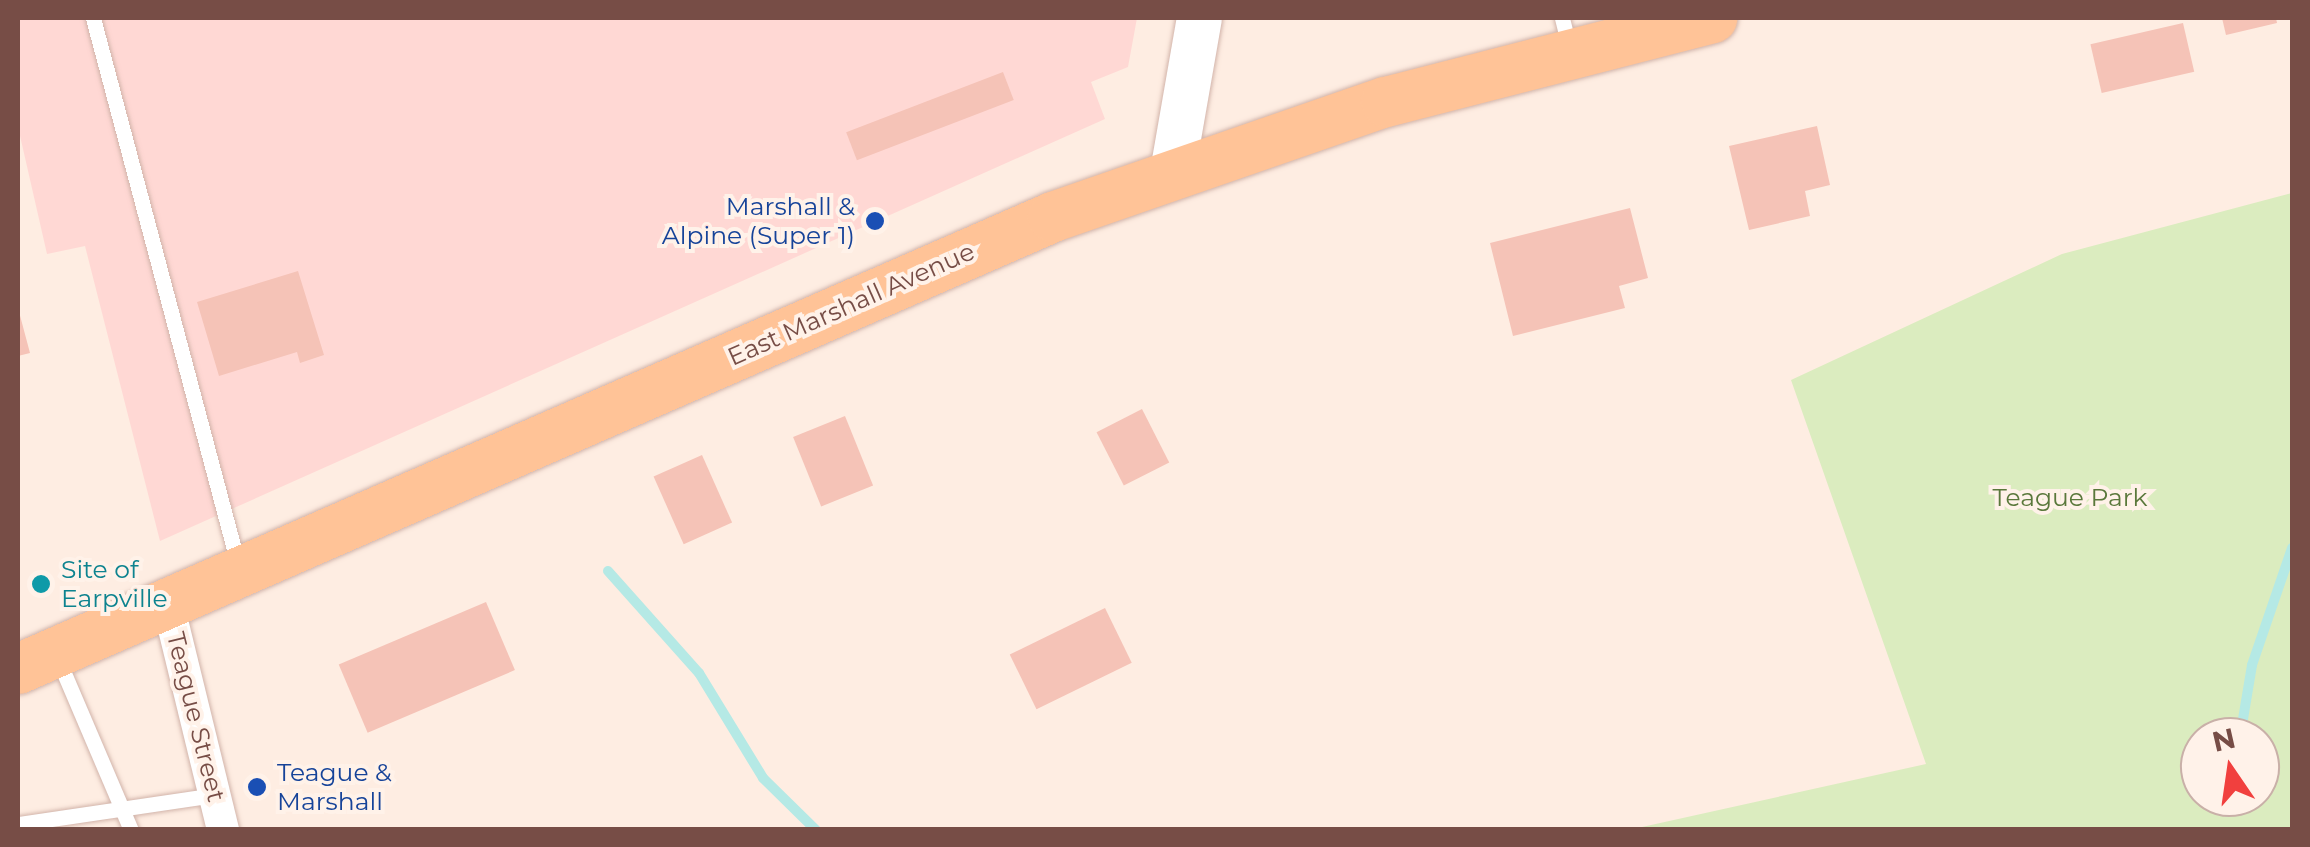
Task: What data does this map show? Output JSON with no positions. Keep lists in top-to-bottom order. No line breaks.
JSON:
{"streets":{"main road":["East Marshall Avenue"],"street":["Teague Street"]},"crossings":[["East Marshall Avenue","Teague Street"]],"parks":["Teague Park"],"places":["Marshall & Alpine (Super 1)","Site of Earpville","Teague & Marshall"],"north":"top"}
